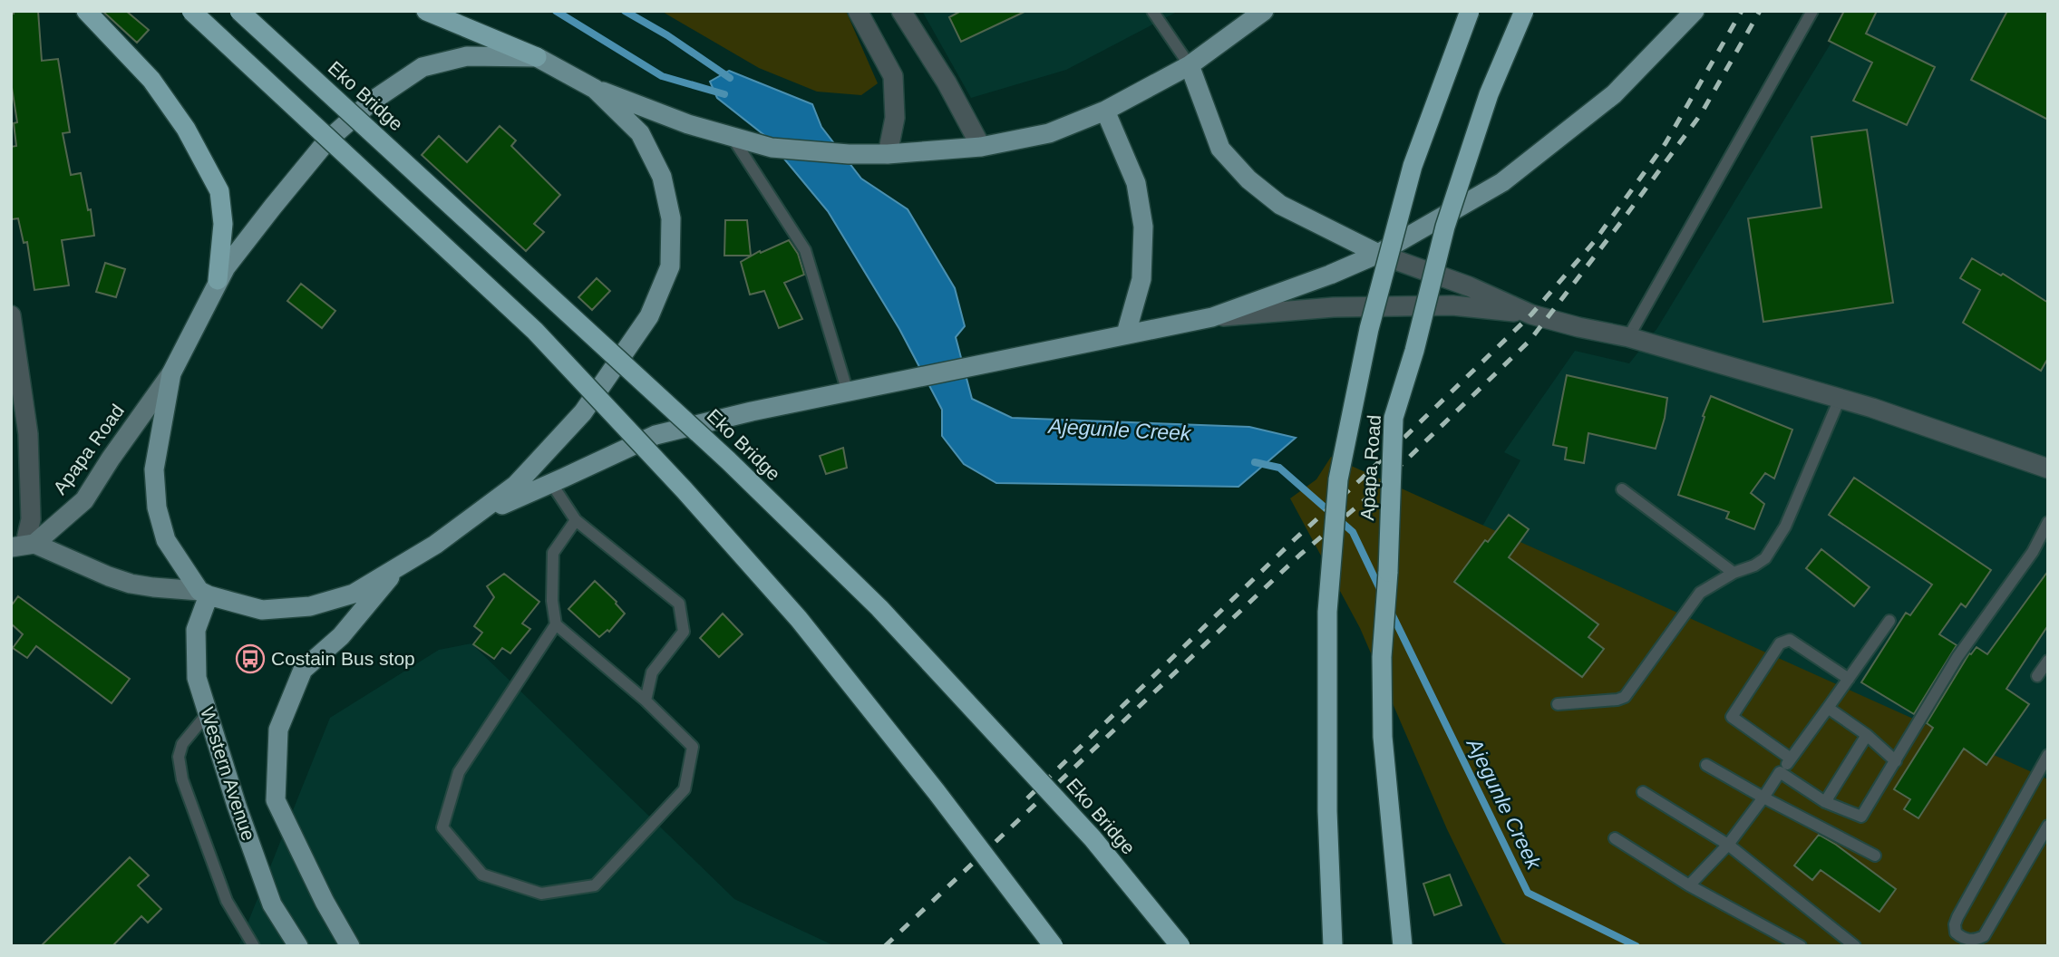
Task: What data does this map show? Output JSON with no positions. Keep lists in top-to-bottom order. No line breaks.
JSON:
{"streets":{"highway":["Eko Bridge","Apapa Road"],"main road":["Western Avenue"]},"water":["Ajegunle Creek"],"places":{"bus stop":["Costain Bus stop"]}}
